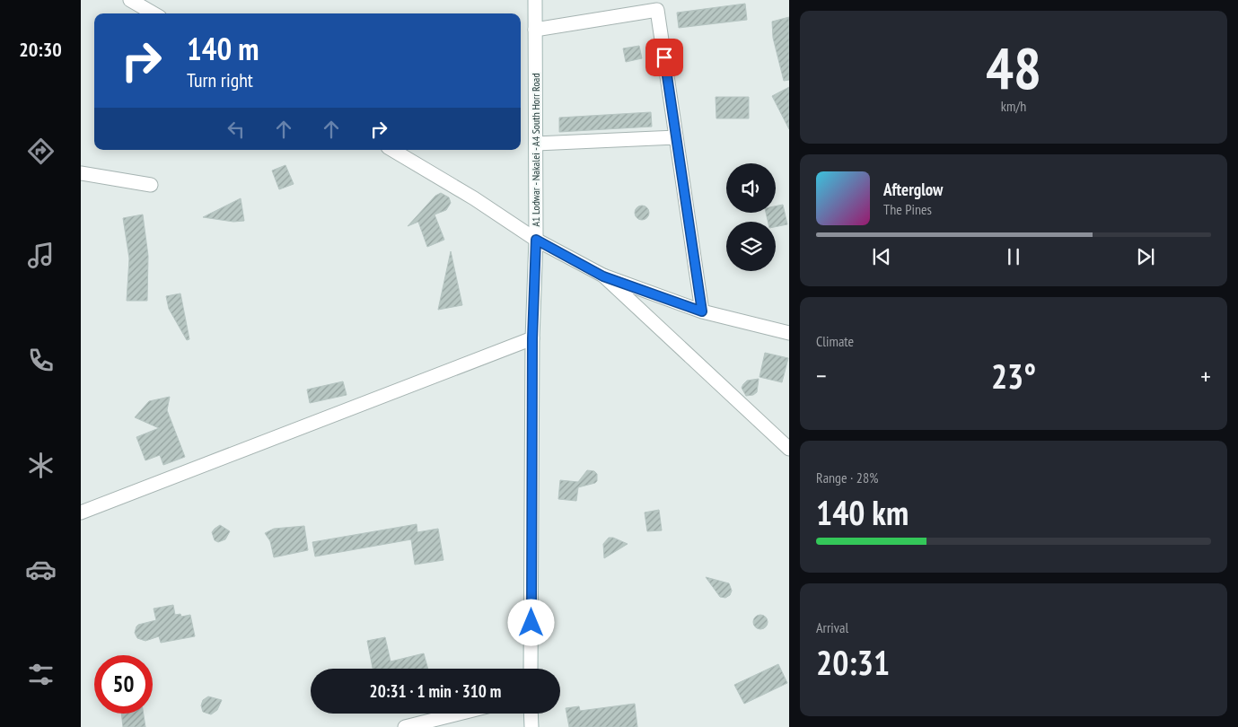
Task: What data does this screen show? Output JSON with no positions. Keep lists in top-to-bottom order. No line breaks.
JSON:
{"streets":{"street":["A1 Lodwar - Nakalei - A4 South Horr Road"]},"page":{"tabs":"20:30","tile":[["48","km/h"],"Climate",["Range · 28%","140 km"],["Arrival","20:31"]],"turn":["140 m","Turn right"],"song":["Afterglow","The Pines"],"heat":["−","23°","+"],"limit":"50","trip":"20:31 · 1 min · 310 m"}}
